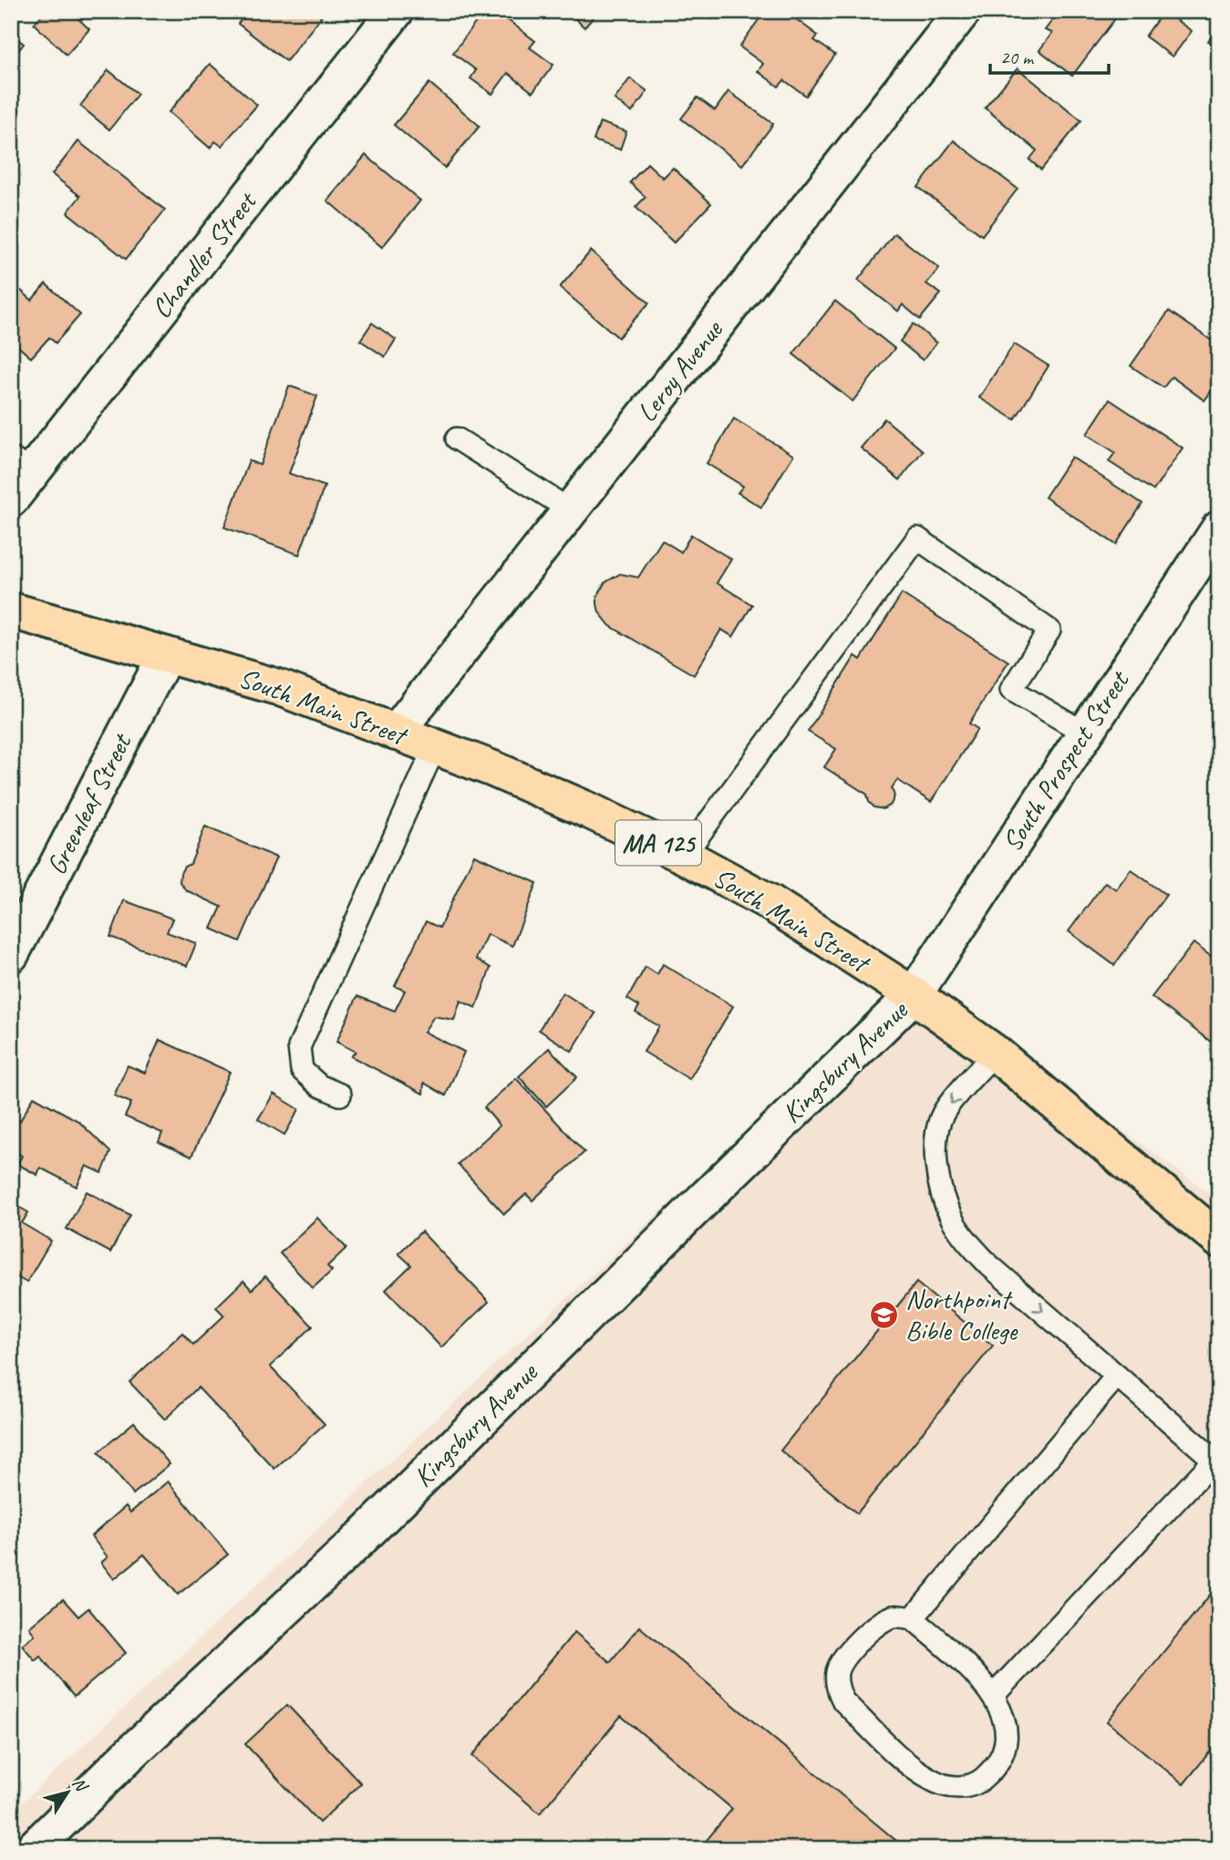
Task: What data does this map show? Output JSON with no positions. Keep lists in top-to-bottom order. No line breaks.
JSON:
{"streets":{"main road":["South Main Street","MA 125"],"street":["Chandler Street","Leroy Avenue","South Prospect Street","Greenleaf Street","Kingsbury Avenue"]},"crossings":[["Leroy Avenue","South Main Street"],["South Main Street","South Prospect Street"],["South Main Street","Greenleaf Street"],["South Main Street","Kingsbury Avenue"],["South Prospect Street","Kingsbury Avenue"]],"places":{"school or university":["Northpoint Bible College"]},"scale_bar":"20 m","north":"top right"}
